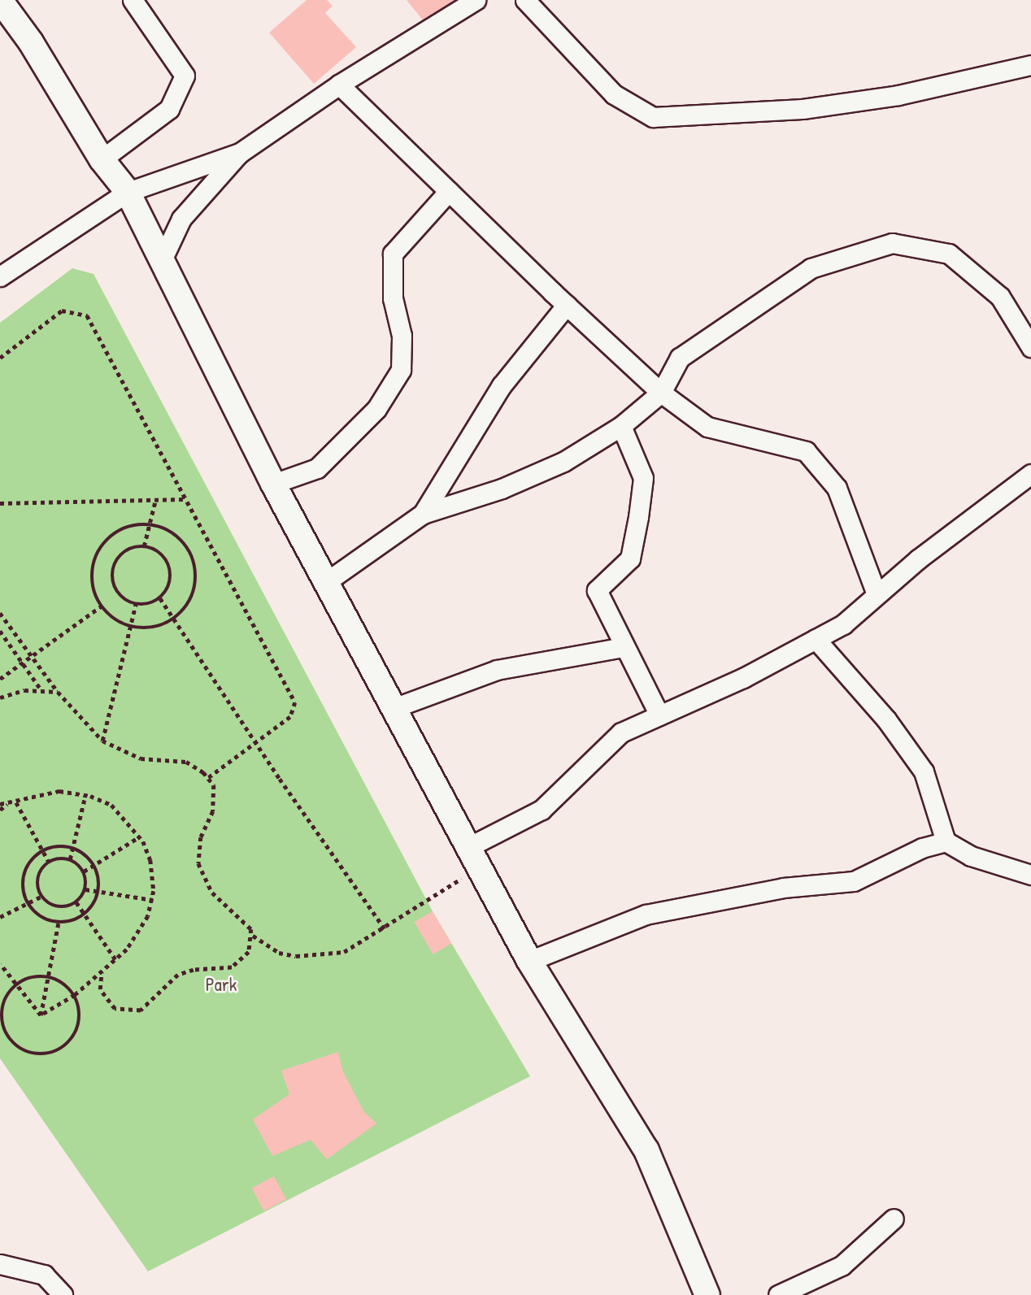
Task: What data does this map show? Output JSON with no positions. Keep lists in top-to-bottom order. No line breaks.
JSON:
{"parks":["Park"]}
